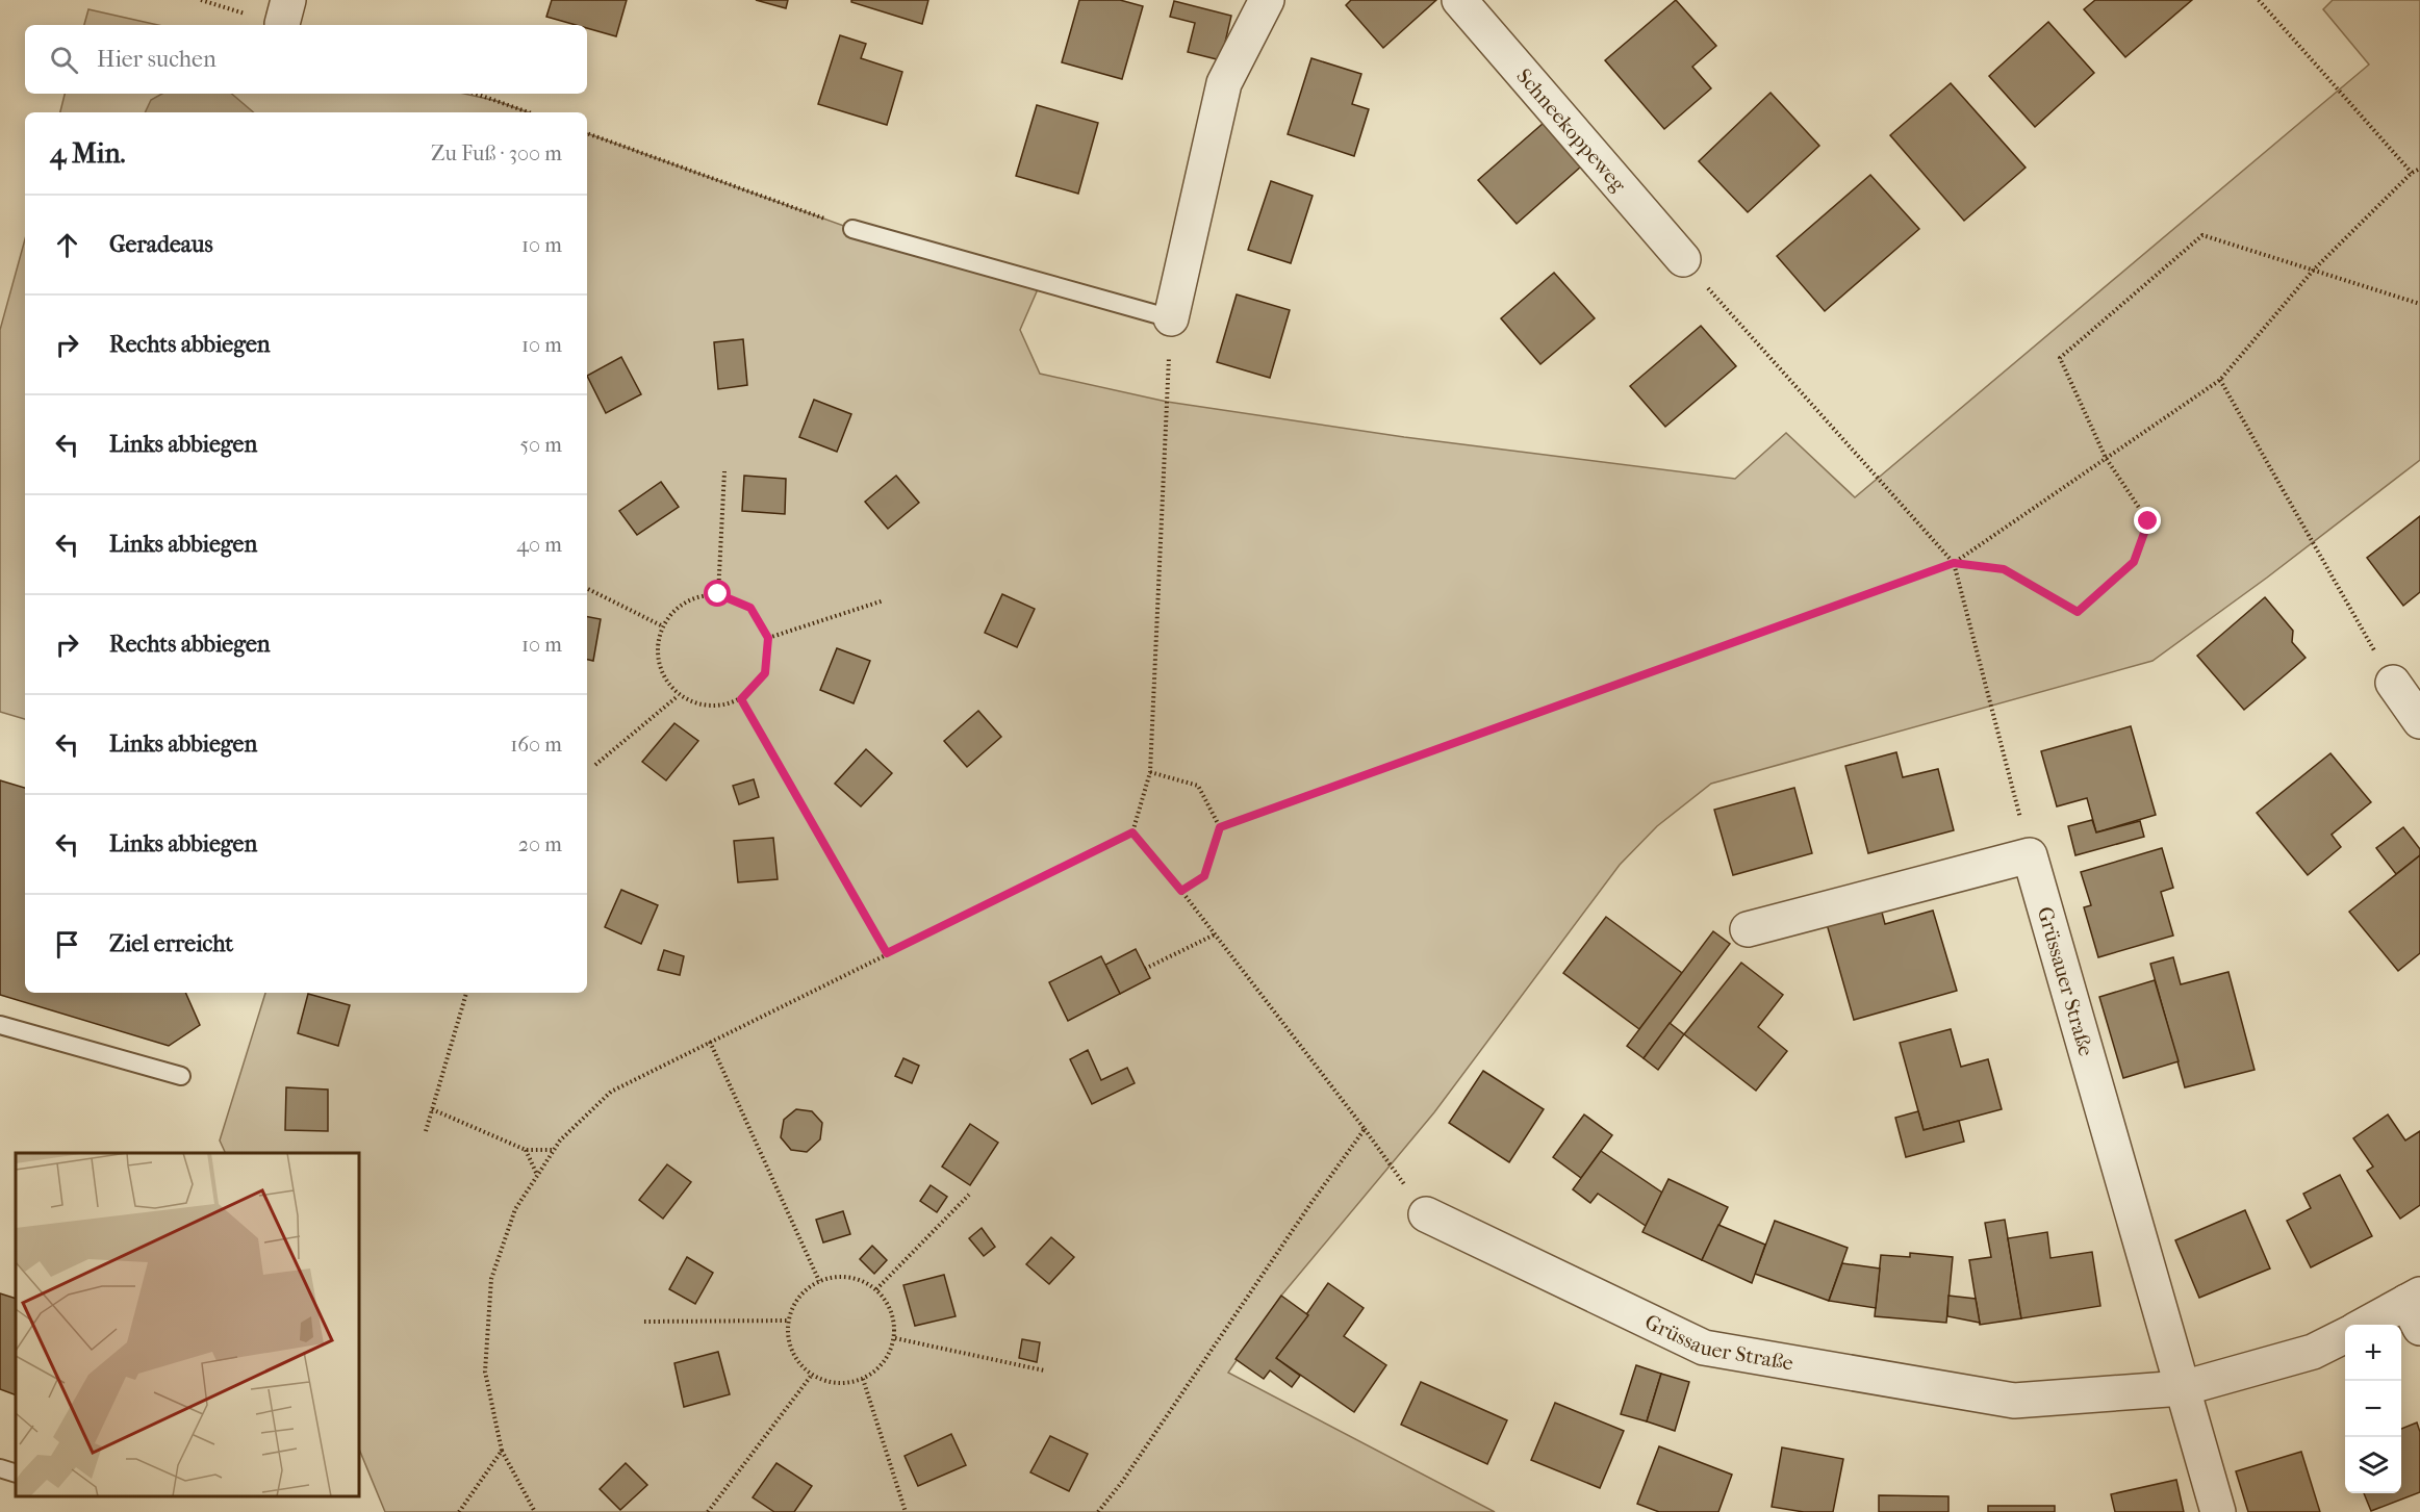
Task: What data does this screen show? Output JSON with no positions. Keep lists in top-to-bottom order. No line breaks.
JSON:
{"streets":{"street":["Schneekoppeweg","Grüssauer Straße"]},"page":{"search":"Hier suchen","heading":["4 Min.","Zu Fuß · 300 m"],"list":[["Geradeaus","10 m"],["Rechts abbiegen","10 m"],["Links abbiegen","50 m"],["Links abbiegen","40 m"],["Rechts abbiegen","10 m"],["Links abbiegen","160 m"],["Links abbiegen","20 m"],"Ziel erreicht"],"map_buttons":["+","−"]}}
